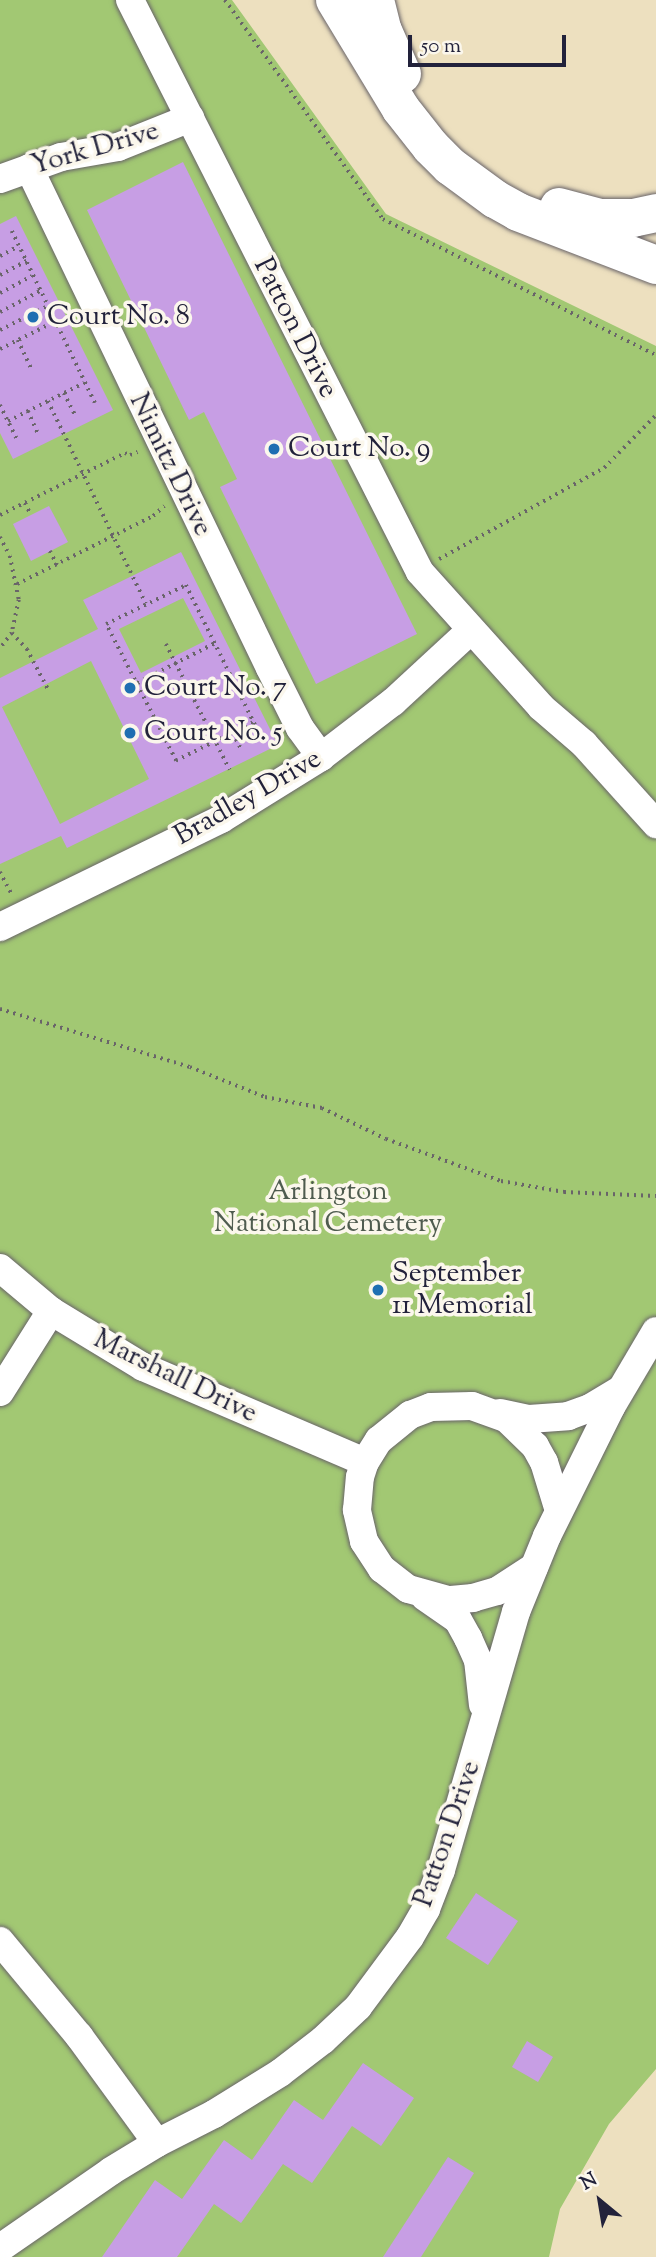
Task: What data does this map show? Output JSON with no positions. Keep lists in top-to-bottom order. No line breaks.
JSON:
{"streets":{"lane":["York Drive","Patton Drive","Nimitz Drive","Bradley Drive","Marshall Drive"]},"crossings":[["York Drive","Patton Drive"],["York Drive","Nimitz Drive"],["Patton Drive","Bradley Drive"],["Patton Drive","Marshall Drive"],["Nimitz Drive","Bradley Drive"]],"parks":["Arlington National Cemetery"],"places":["Court No. 8","Court No. 9","Court No. 7","Court No. 5","September 11 Memorial"],"scale_bar":"50 m","north":"top left"}
